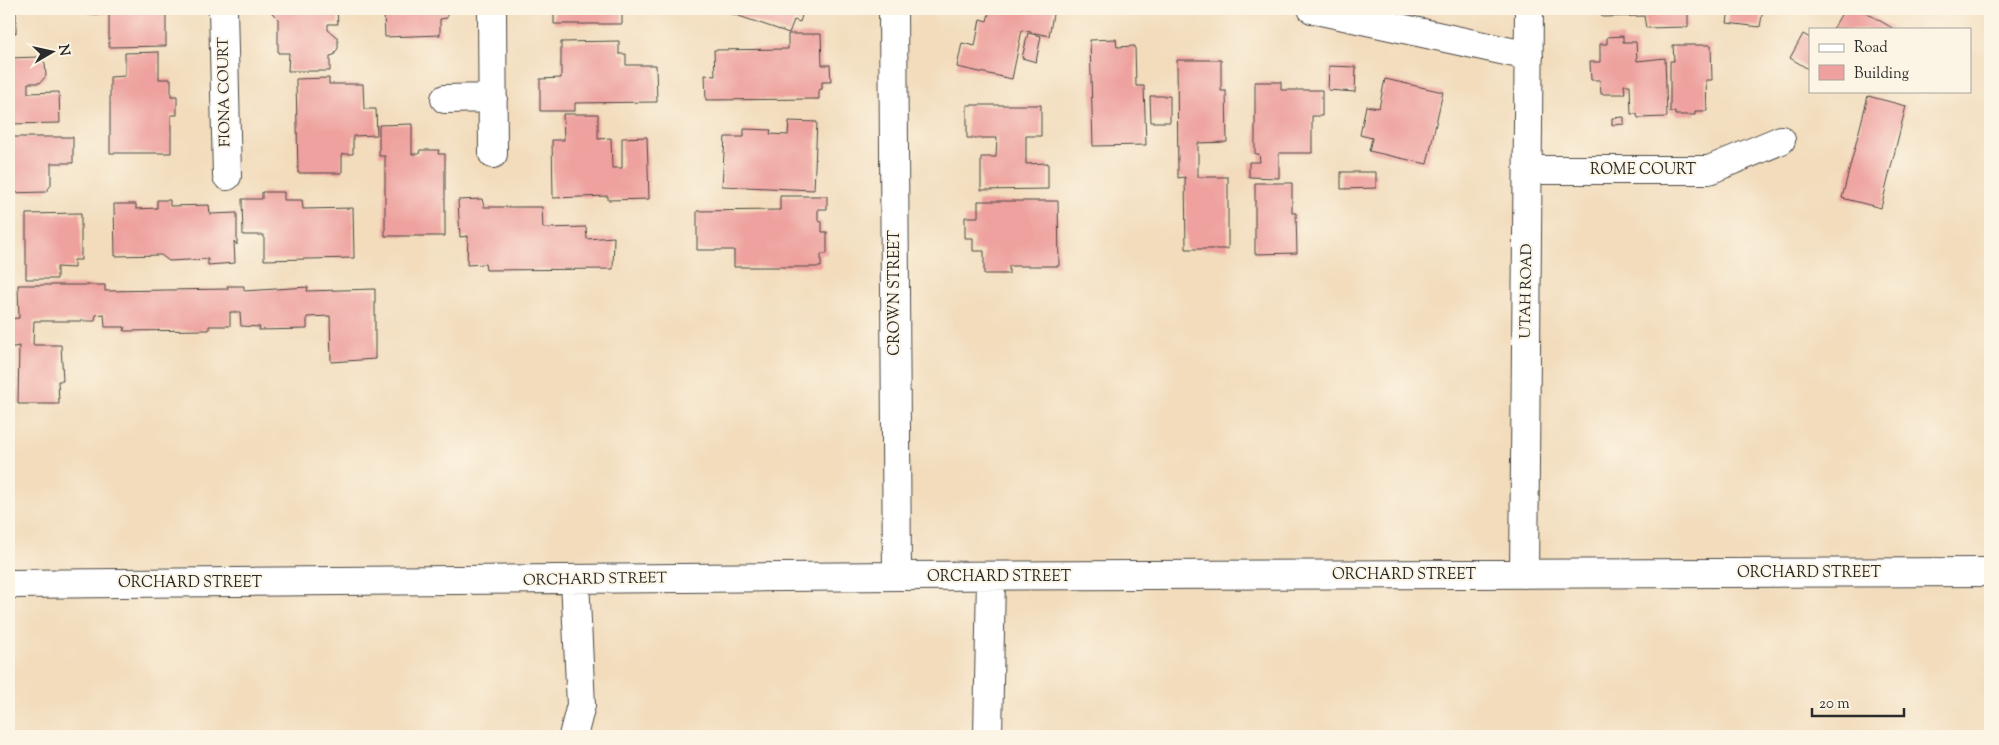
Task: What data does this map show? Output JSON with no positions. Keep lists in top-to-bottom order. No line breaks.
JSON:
{"streets":{"street":["FIONA COURT","ROME COURT","UTAH ROAD","CROWN STREET","ORCHARD STREET"]},"crossings":[["ROME COURT","UTAH ROAD"],["UTAH ROAD","ORCHARD STREET"],["CROWN STREET","ORCHARD STREET"]],"legend":["Road","Building"],"scale_bar":"20 m","north":"right"}
